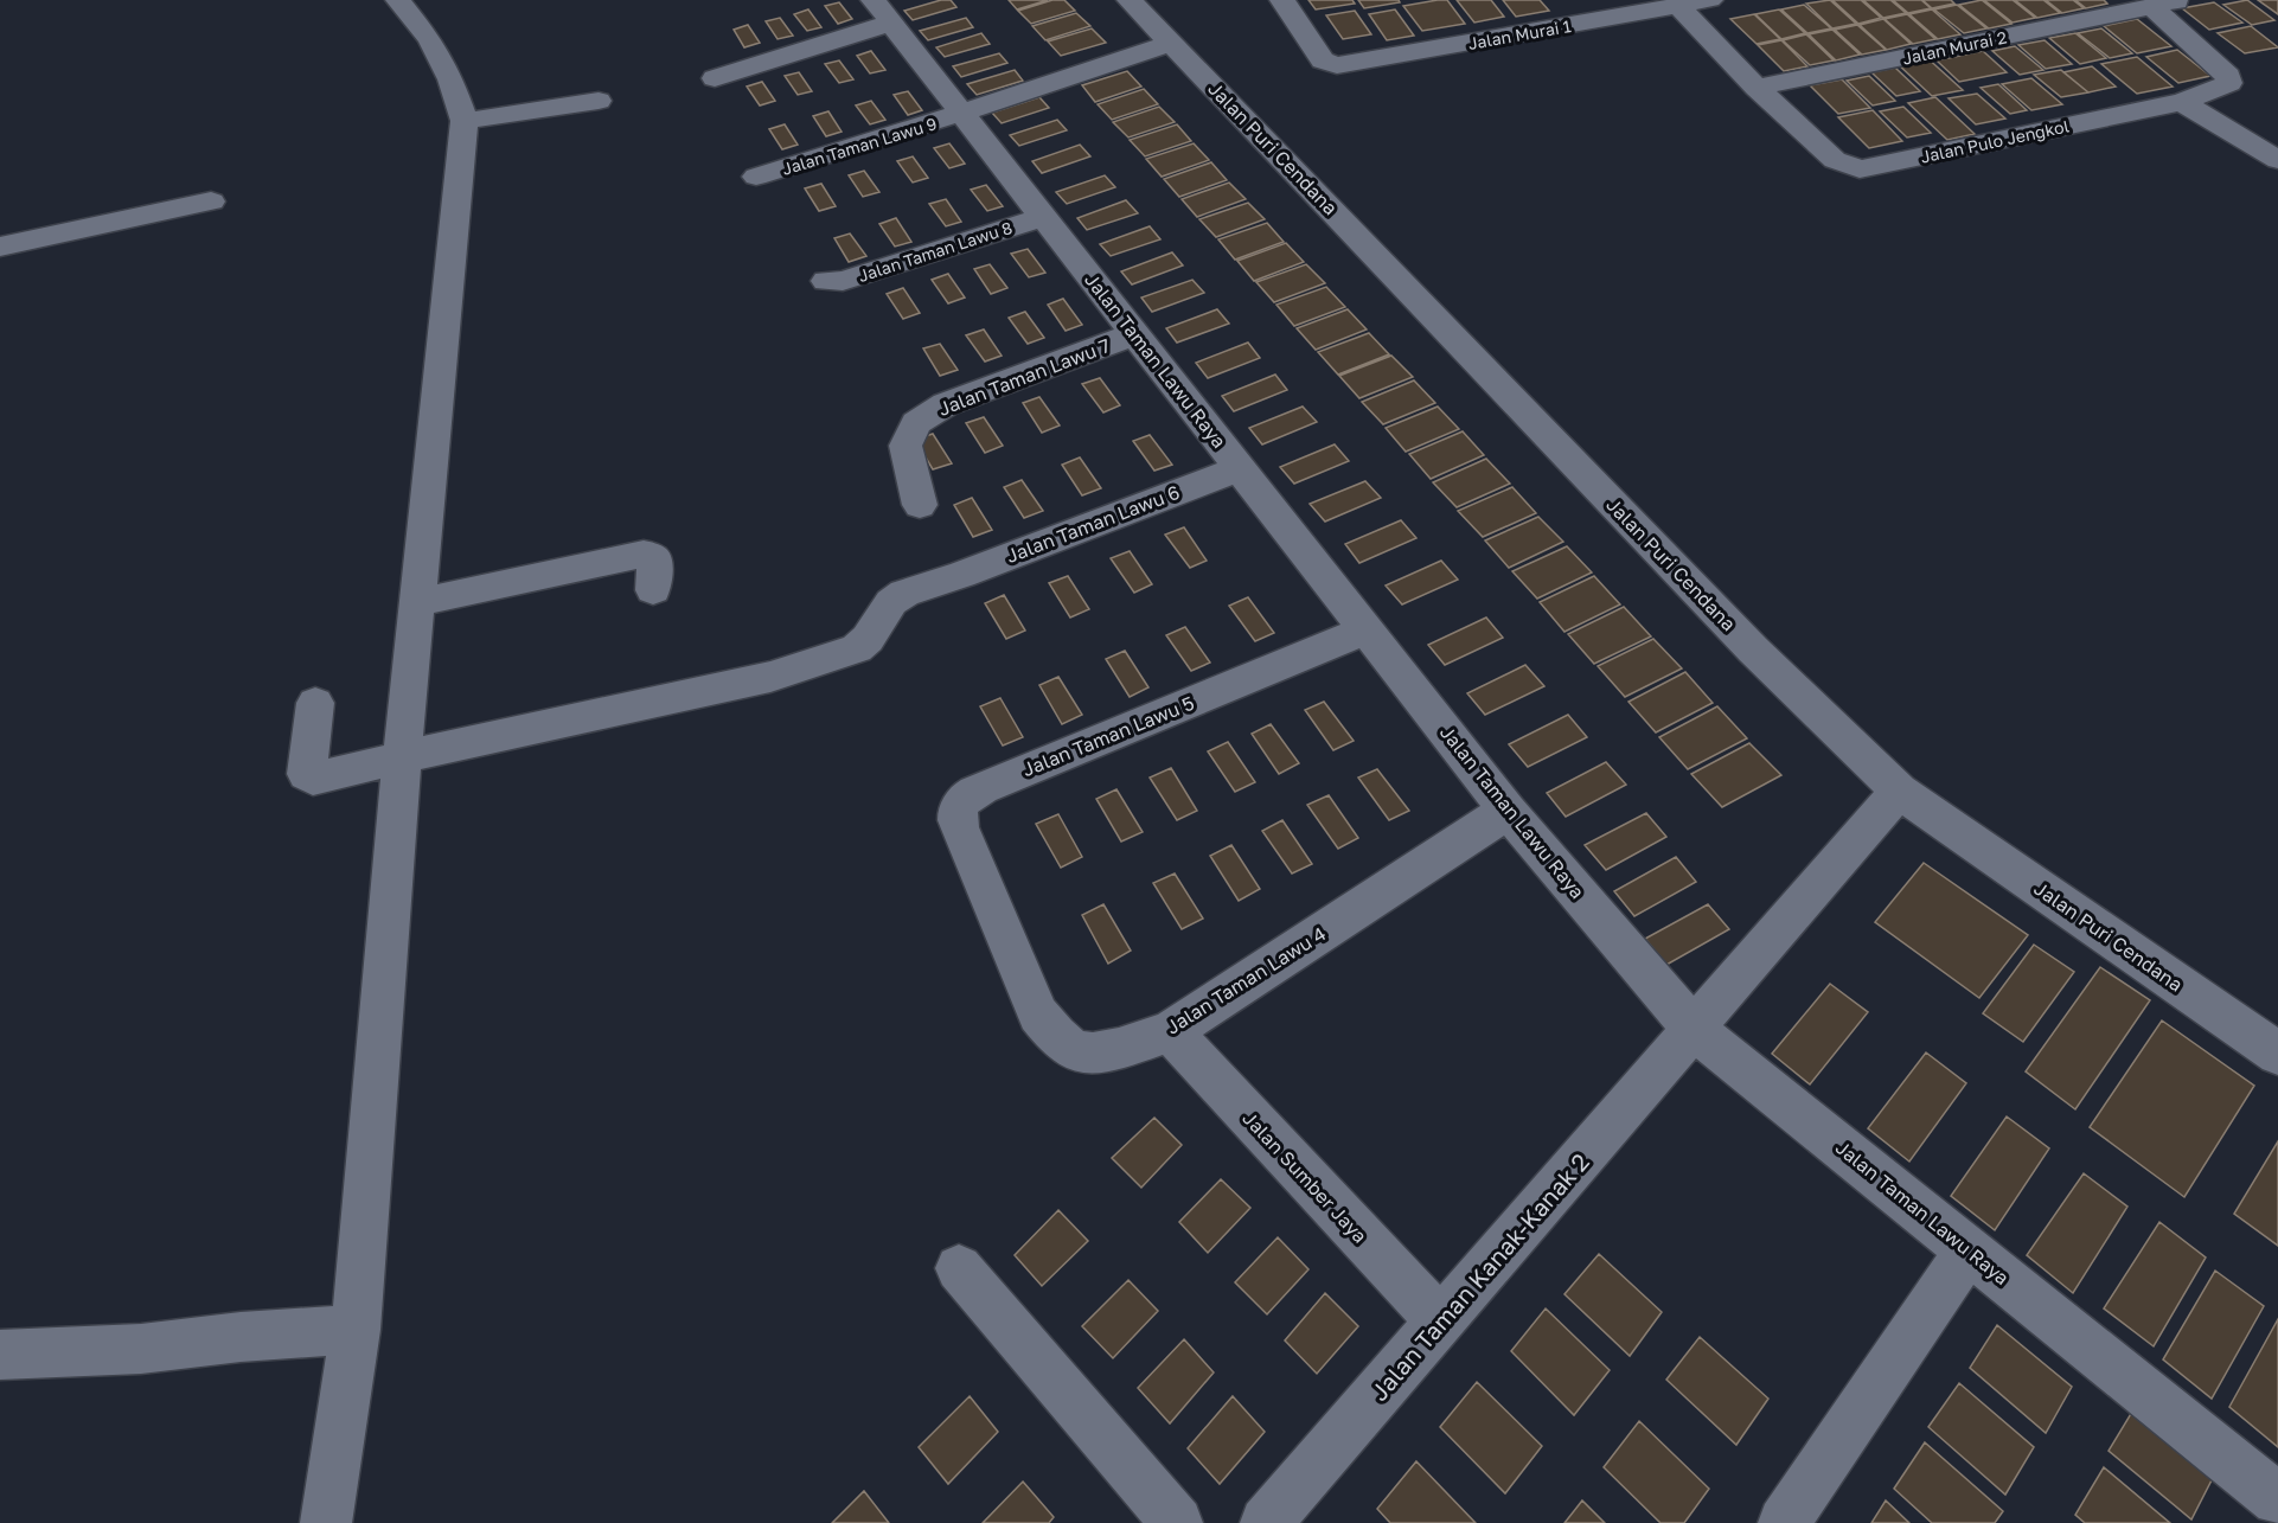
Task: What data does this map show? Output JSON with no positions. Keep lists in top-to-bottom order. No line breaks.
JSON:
{"streets":{"street":["Jalan Murai 1","Jalan Murai 2","Jalan Pulo Jengkol","Jalan Taman Lawu 9","Jalan Puri Cendana","Jalan Taman Lawu 8","Jalan Taman Lawu Raya","Jalan Taman Lawu 7","Jalan Taman Lawu 6","Jalan Taman Lawu 5","Jalan Taman Lawu 4","Jalan Sumber Jaya","Jalan Taman Kanak-Kanak 2"]},"crossings":[["Jalan Murai 1","Jalan Pulo Jengkol"],["Jalan Murai 2","Jalan Pulo Jengkol"],["Jalan Taman Lawu 9","Jalan Puri Cendana"],["Jalan Taman Lawu 9","Jalan Taman Lawu Raya"],["Jalan Puri Cendana","Jalan Taman Kanak-Kanak 2"],["Jalan Taman Lawu 8","Jalan Taman Lawu Raya"],["Jalan Taman Lawu Raya","Jalan Taman Lawu 7"],["Jalan Taman Lawu Raya","Jalan Taman Lawu 6"],["Jalan Taman Lawu Raya","Jalan Taman Lawu 5"],["Jalan Taman Lawu Raya","Jalan Taman Lawu 4"],["Jalan Taman Lawu Raya","Jalan Taman Kanak-Kanak 2"],["Jalan Taman Lawu 5","Jalan Taman Lawu 4"],["Jalan Taman Lawu 4","Jalan Sumber Jaya"],["Jalan Sumber Jaya","Jalan Taman Kanak-Kanak 2"]]}
